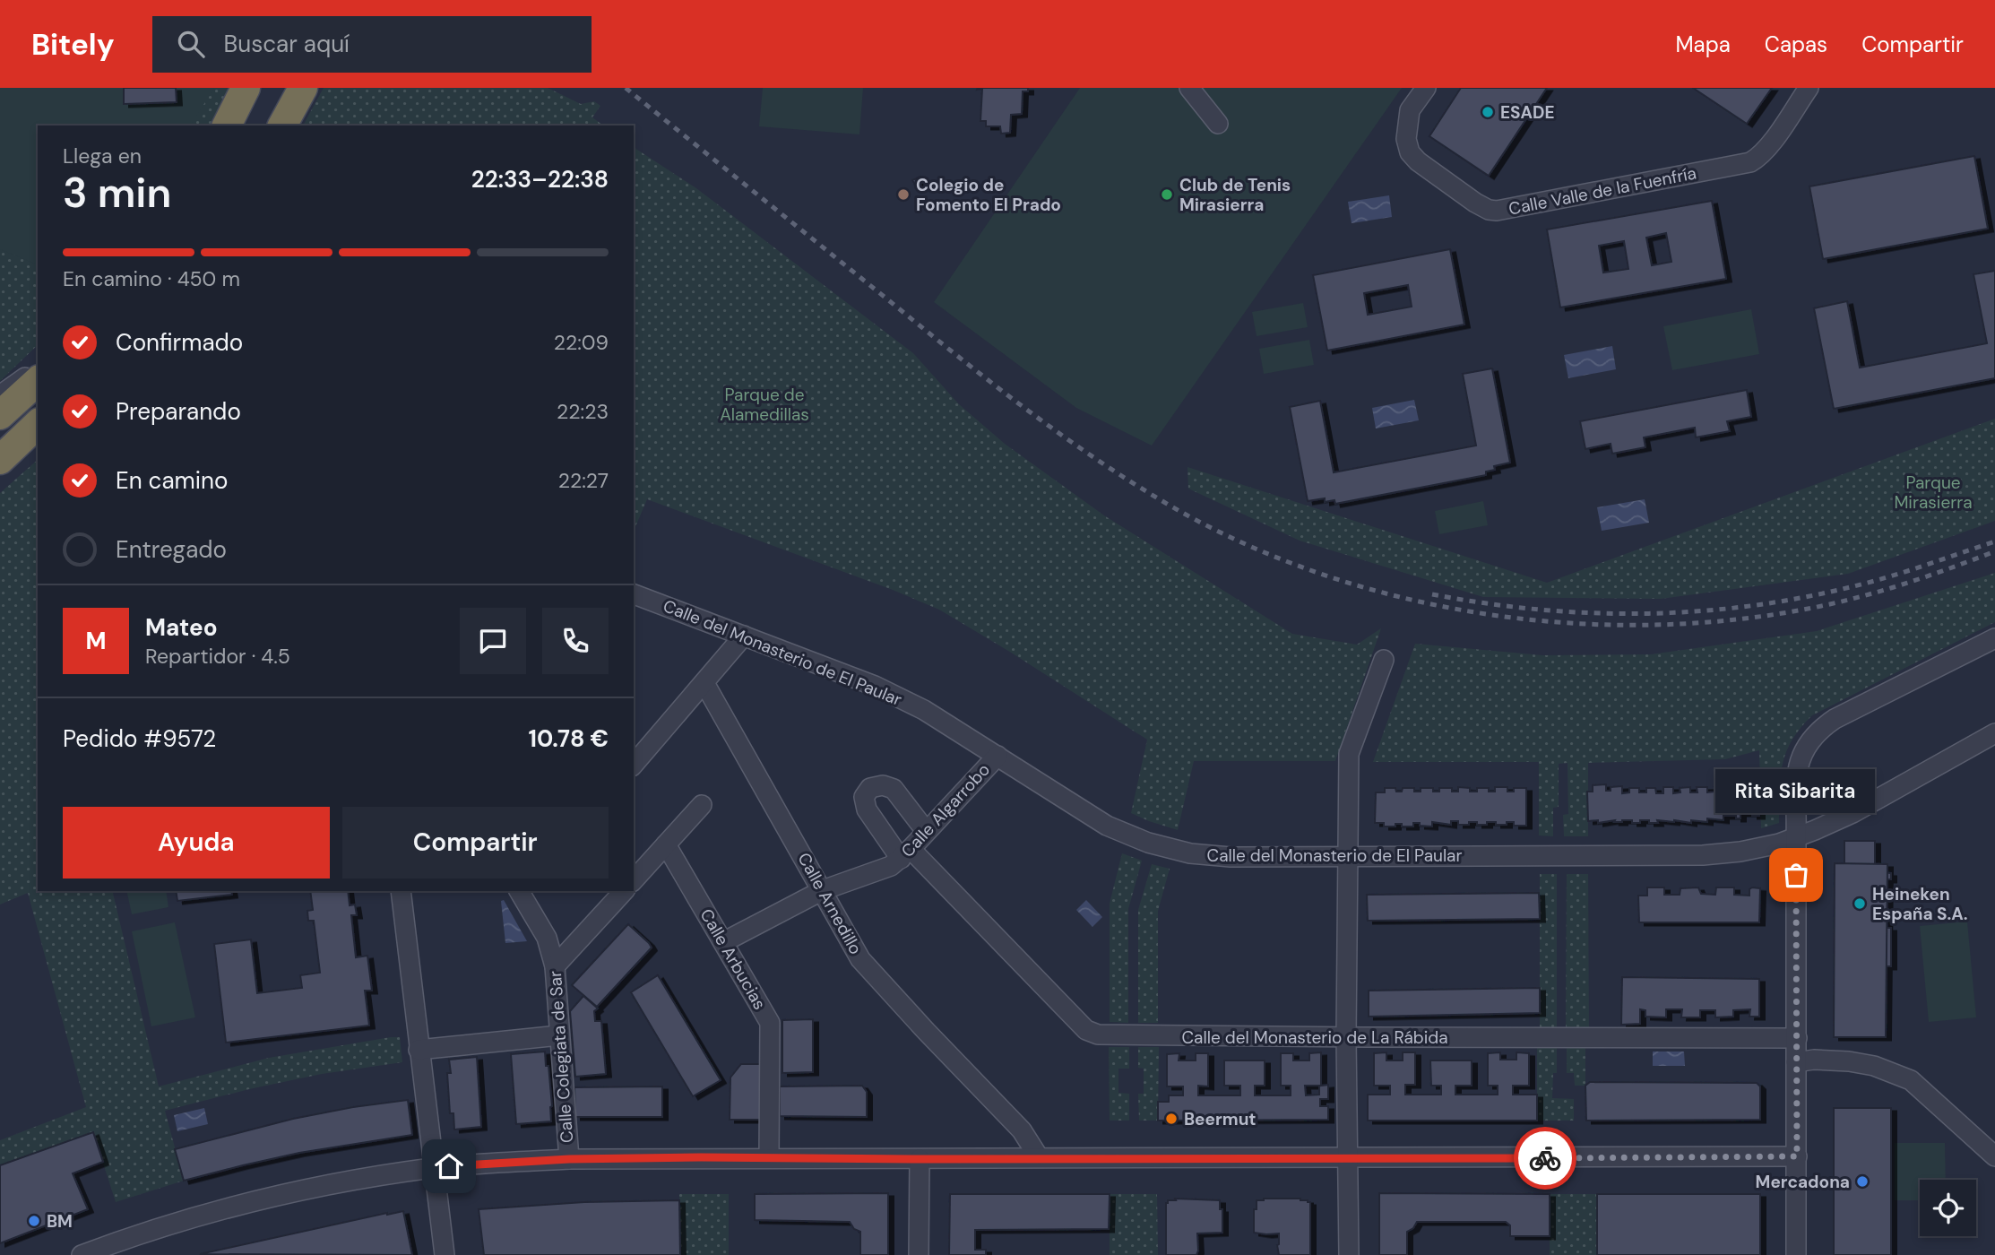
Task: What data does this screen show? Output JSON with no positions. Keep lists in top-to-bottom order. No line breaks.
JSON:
{"streets":{"street":["Calle Valle de la Fuenfría","Calle del Monasterio de El Paular","Calle Algarrobo","Calle Arnedillo","Calle Arbucias","Calle del Monasterio de La Rábida","Calle Colegiata de Sar"]},"crossings":[["Calle del Monasterio de El Paular","Calle Algarrobo"],["Calle Algarrobo","Calle Arnedillo"],["Calle Algarrobo","Calle Arbucias"],["Calle Algarrobo","Calle del Monasterio de La Rábida"]],"parks":["Parque de Alamedillas","Parque Mirasierra"],"places":["ESADE","Colegio de Fomento El Prado","Club de Tenis Mirasierra","Rita Sibarita","Heineken España S.A.","Beermut","Mercadona","BM"],"page":{"header":"Bitely","search":"Buscar aquí","nav":["Mapa","Capas","Compartir"],"heading":["3 min","Llega en","22:33–22:38"],"panel":["Mateo","Repartidor · 4.5","Pedido #9572","10.78 €"],"bar":"En camino · 450 m","list":[["Confirmado","22:09"],["Preparando","22:23"],["En camino","22:27"],"Entregado"],"round":"M","bubble":"Rita Sibarita","buttons":["Ayuda","Compartir"]}}
